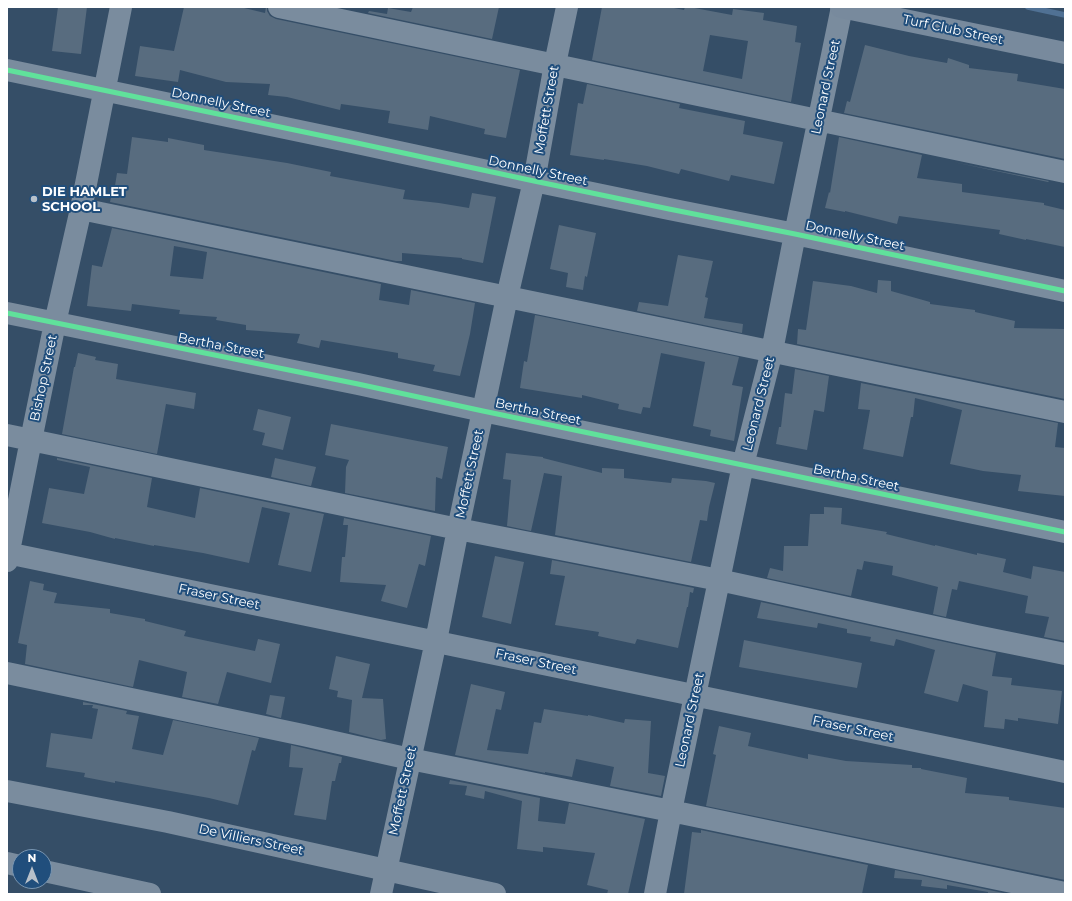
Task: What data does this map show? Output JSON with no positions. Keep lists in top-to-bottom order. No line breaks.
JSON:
{"streets":{"main road":["Turf Club Street"],"street":["Leonard Street","Donnelly Street","Moffett Street","Bertha Street","Bishop Street","Fraser Street","De Villiers Street"]},"crossings":[["Turf Club Street","Leonard Street"],["Leonard Street","Donnelly Street"],["Leonard Street","Bertha Street"],["Leonard Street","Fraser Street"],["Donnelly Street","Moffett Street"],["Donnelly Street","Bishop Street"],["Moffett Street","Bertha Street"],["Moffett Street","Fraser Street"],["Moffett Street","De Villiers Street"],["Bertha Street","Bishop Street"],["Bishop Street","Fraser Street"]],"places":["DIE HAMLET SCHOOL"],"north":"top"}
